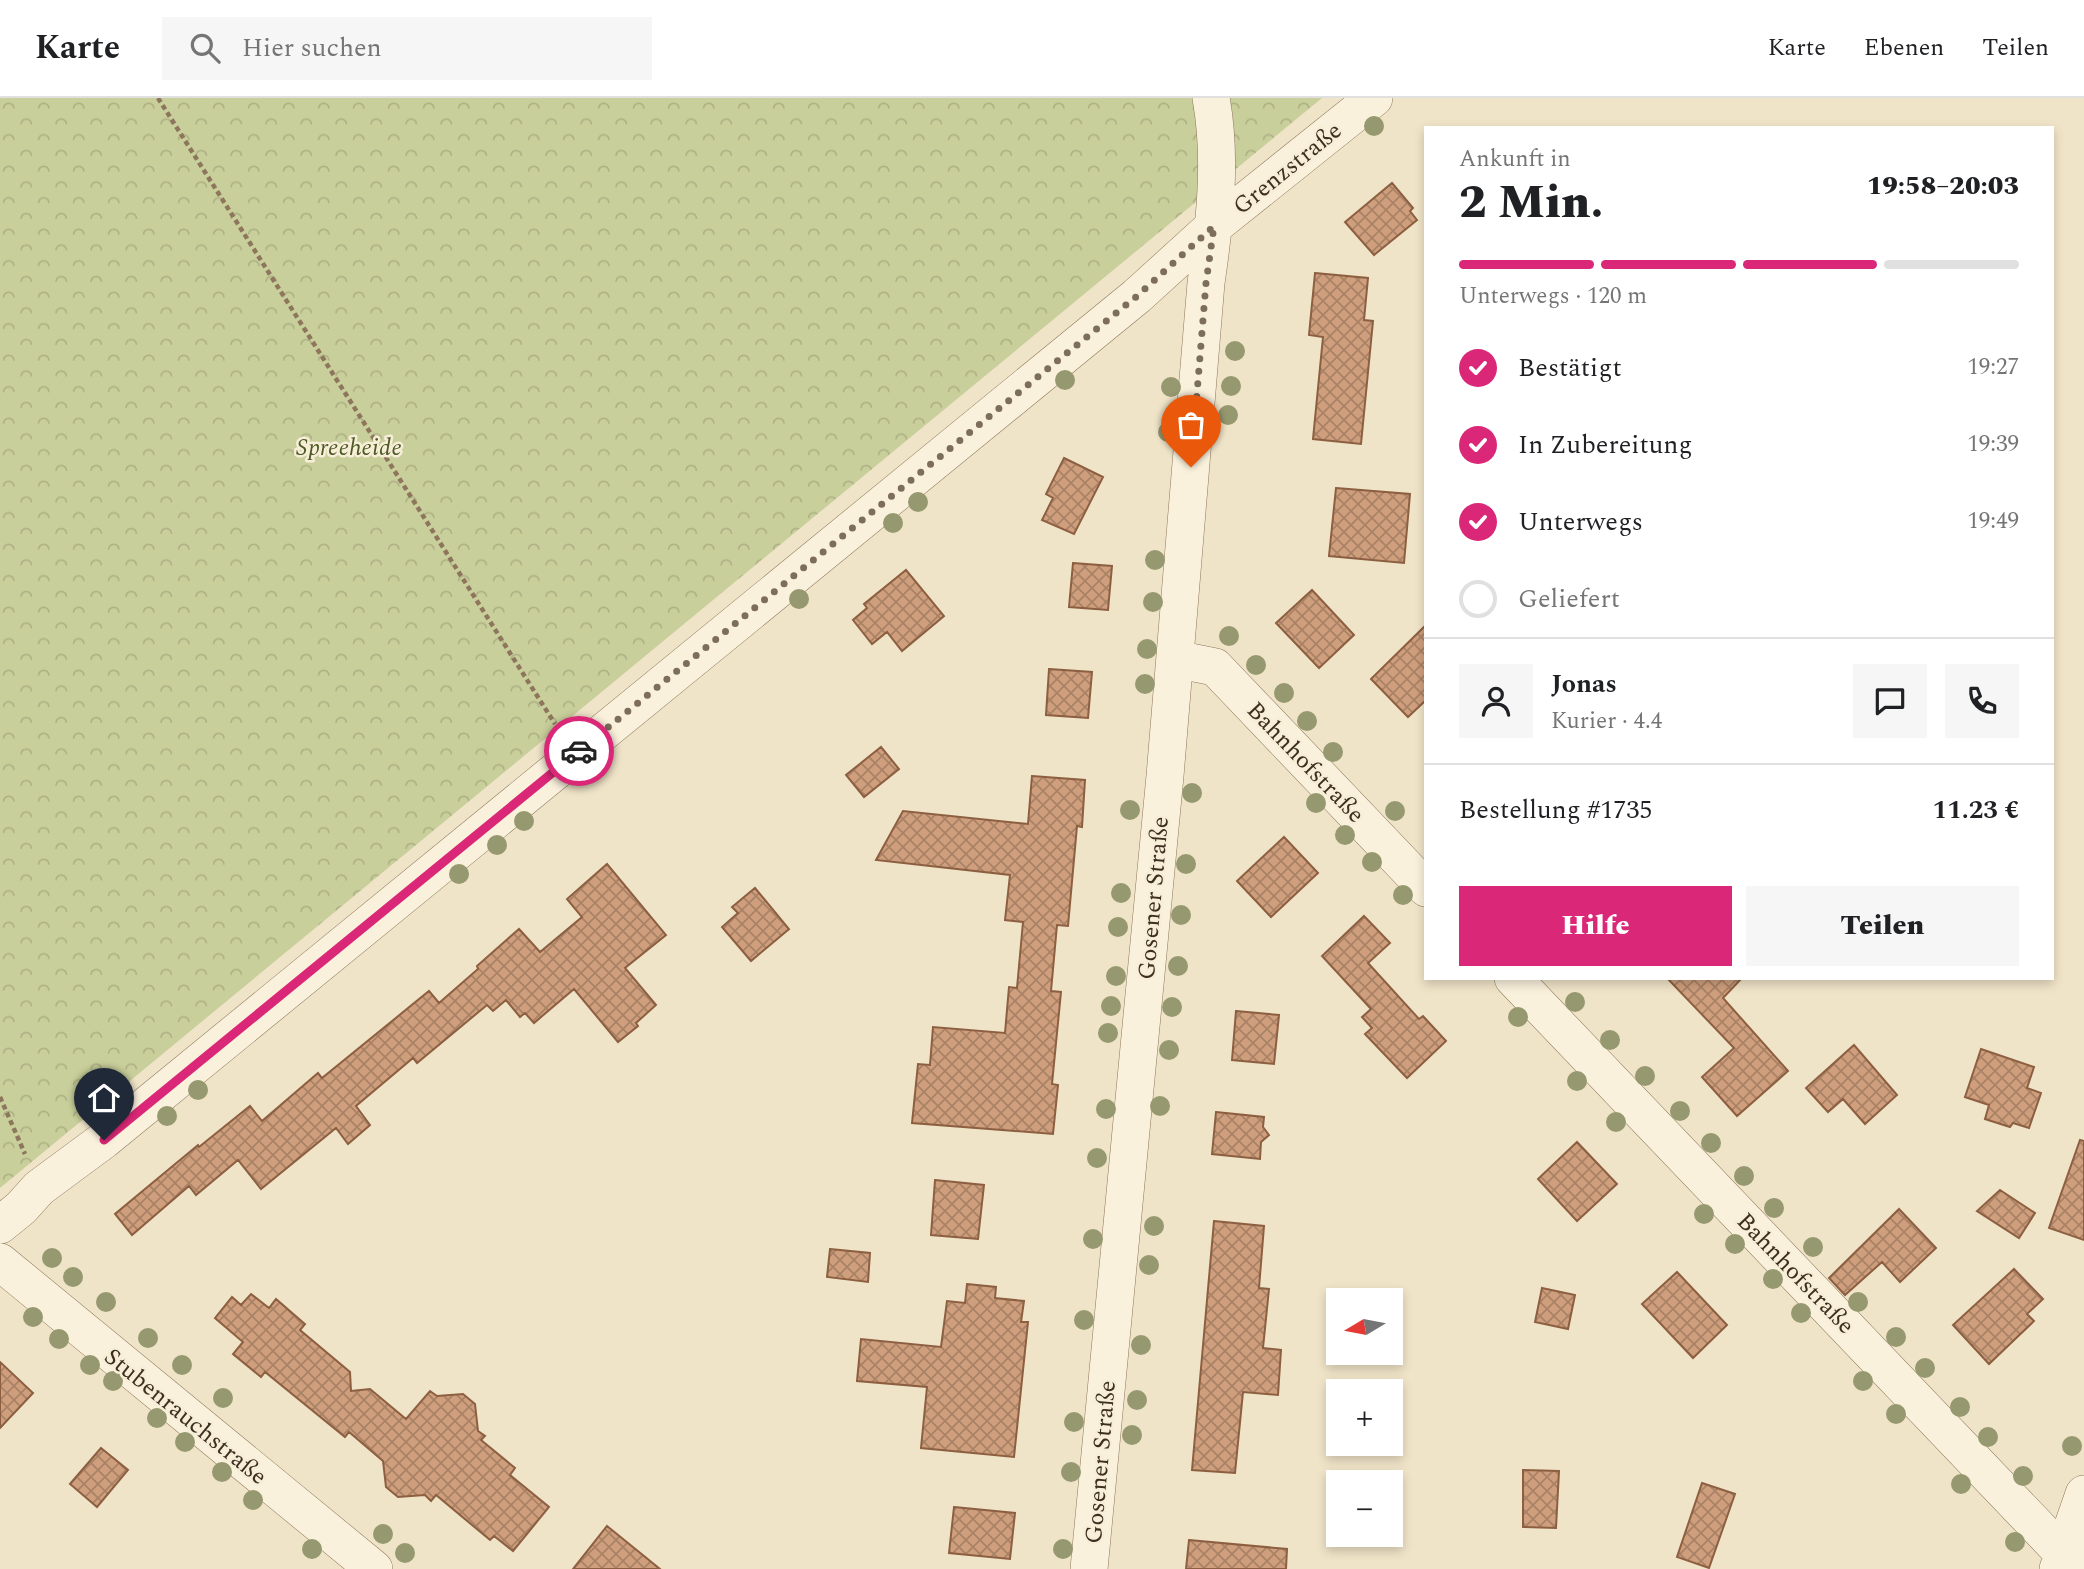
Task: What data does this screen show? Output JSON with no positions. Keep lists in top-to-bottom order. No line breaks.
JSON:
{"streets":{"street":["Grenzstraße","Bahnhofstraße","Gosener Straße","Stubenrauchstraße"]},"crossings":[["Grenzstraße","Gosener Straße"],["Bahnhofstraße","Gosener Straße"]],"parks":["Spreeheide"],"north":"left","page":{"header":"Karte","search":"Hier suchen","nav":["Karte","Ebenen","Teilen"],"heading":["2 Min.","Ankunft in","19:58–20:03"],"panel":["Jonas","Kurier · 4.4","Bestellung #1735","11.23 €"],"bar":"Unterwegs · 120 m","list":[["Bestätigt","19:27"],["In Zubereitung","19:39"],["Unterwegs","19:49"],"Geliefert"],"buttons":["Hilfe","Teilen"],"map_buttons":["+","−"]}}
